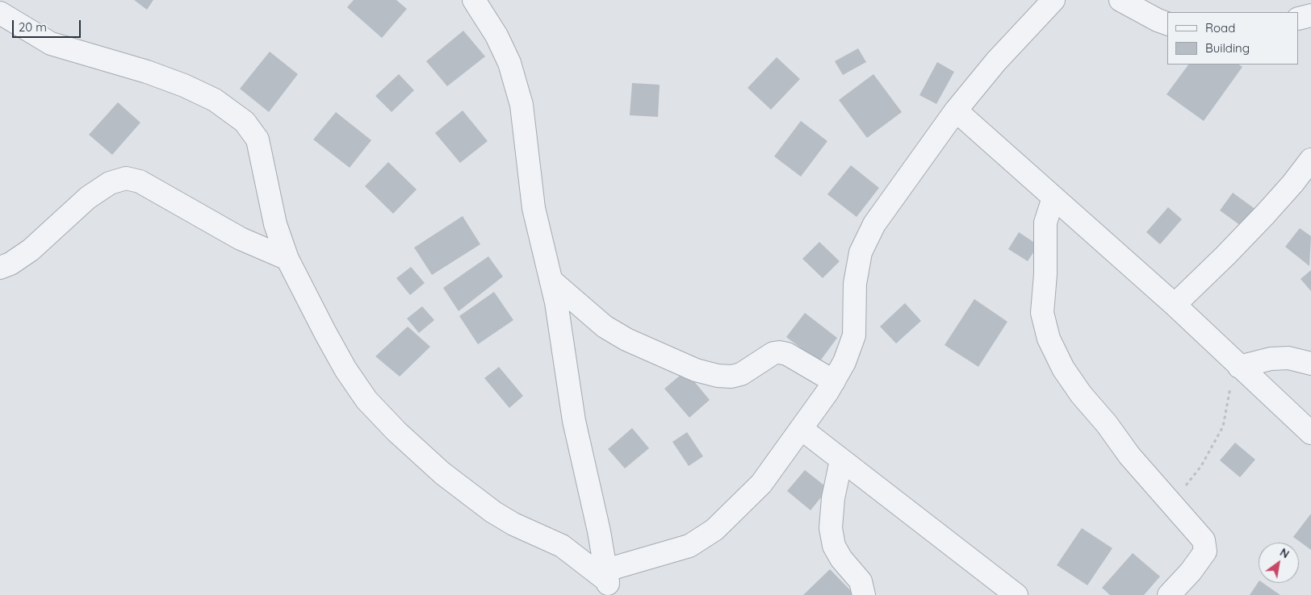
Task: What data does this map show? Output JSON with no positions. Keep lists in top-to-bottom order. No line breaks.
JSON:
{"legend":["Road","Building"],"scale_bar":"20 m","north":"top right"}
